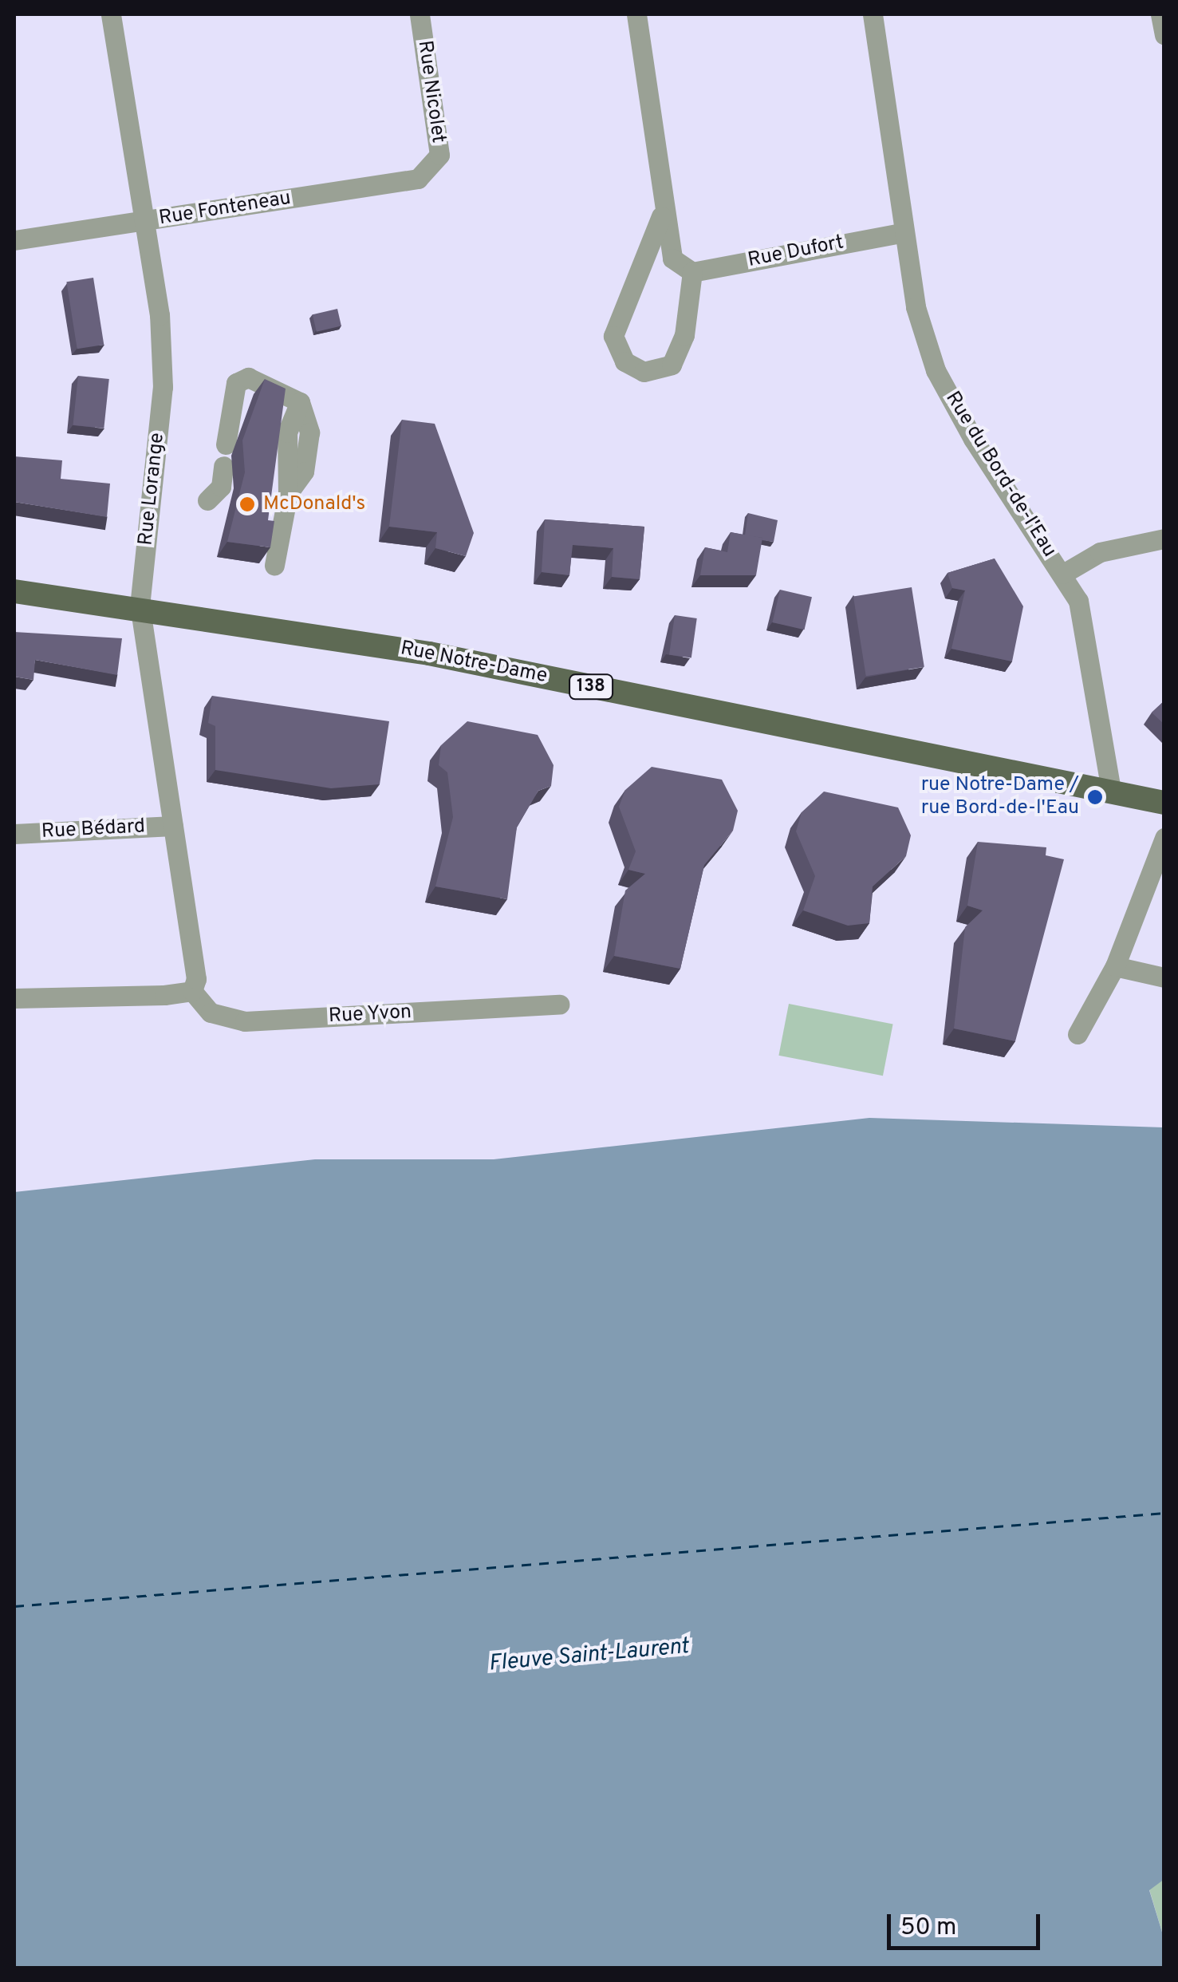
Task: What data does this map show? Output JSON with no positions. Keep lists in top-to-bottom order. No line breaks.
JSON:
{"streets":{"main road":["Rue Notre-Dame","138"],"street":["Rue Nicolet","Rue Fonteneau","Rue Dufort","Rue du Bord-de-l'Eau","Rue Lorange","Rue Bédard","Rue Yvon"]},"crossings":[["Rue Nicolet","Rue Fonteneau"],["Rue Fonteneau","Rue Lorange"],["Rue Dufort","Rue du Bord-de-l'Eau"],["Rue du Bord-de-l'Eau","Rue Notre-Dame"],["Rue Lorange","Rue Notre-Dame"],["Rue Lorange","Rue Bédard"],["Rue Lorange","Rue Yvon"]],"water":["Fleuve Saint-Laurent"],"places":["McDonald's","rue Notre-Dame / rue Bord-de-l'Eau"],"scale_bar":"50 m"}
